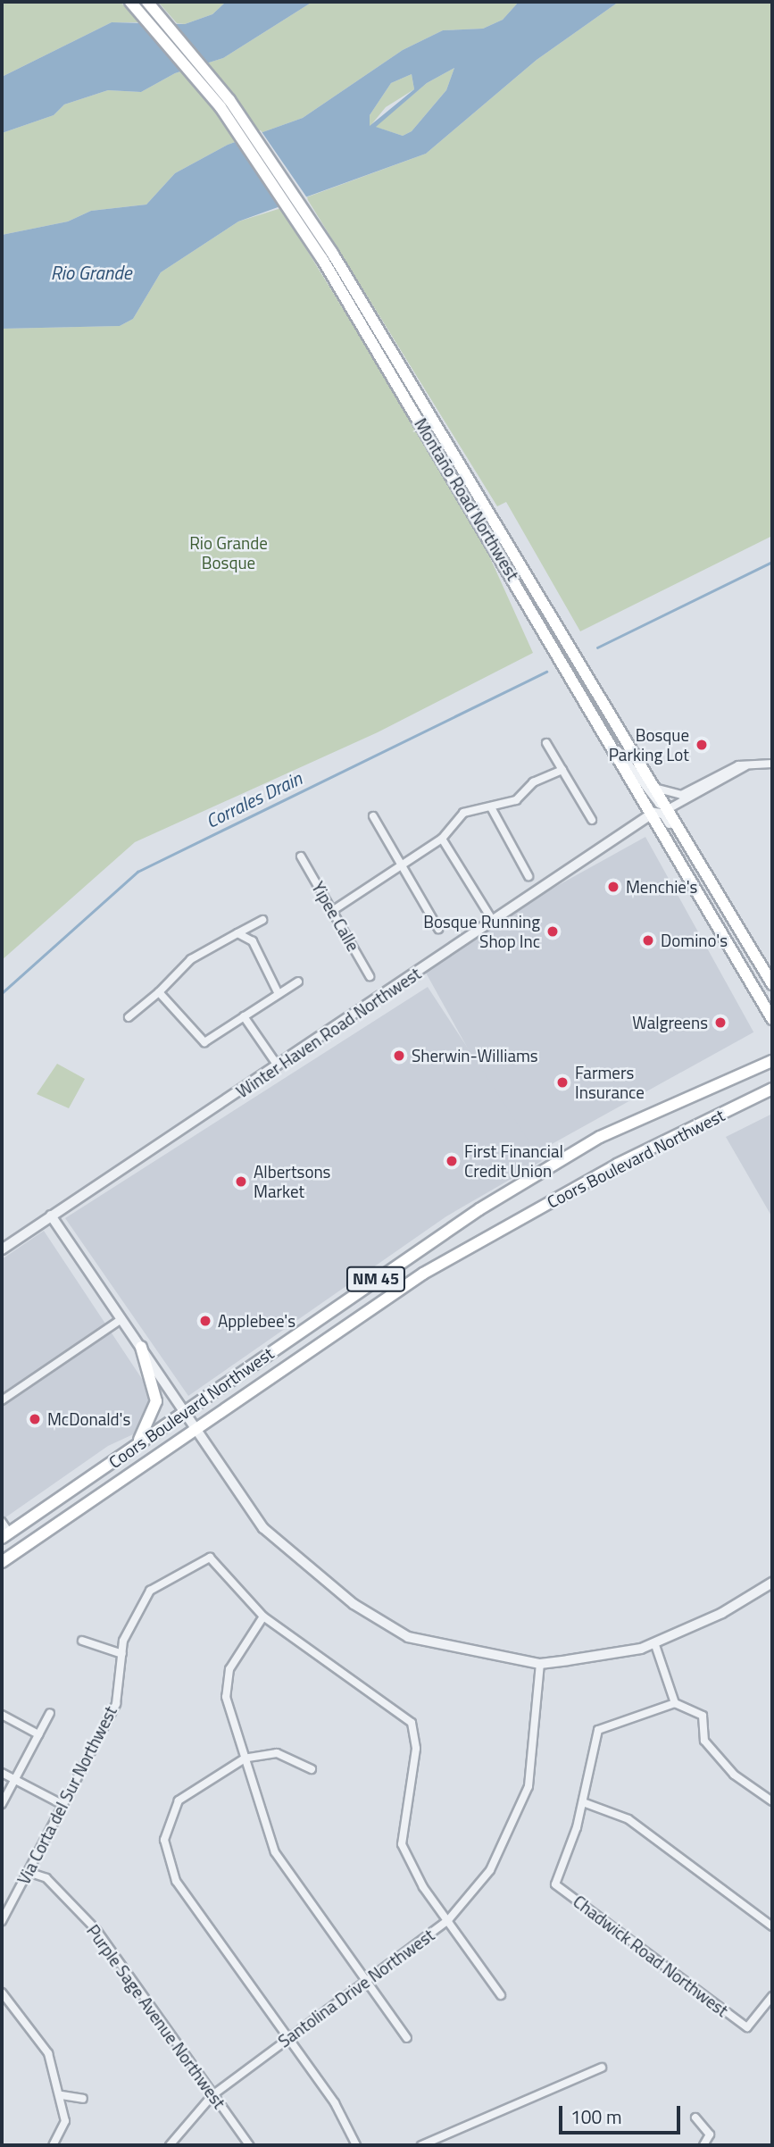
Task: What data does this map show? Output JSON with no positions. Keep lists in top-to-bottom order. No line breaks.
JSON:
{"streets":{"main road":["Montaño Road Northwest","Coors Boulevard Northwest","NM 45"],"street":["Yipee Calle","Winter Haven Road Northwest","Via Corta del Sur Northwest","Chadwick Road Northwest","Santolina Drive Northwest","Purple Sage Avenue Northwest"]},"crossings":[["Montaño Road Northwest","Winter Haven Road Northwest"],["Via Corta del Sur Northwest","Purple Sage Avenue Northwest"],["Santolina Drive Northwest","Purple Sage Avenue Northwest"]],"water":["Rio Grande","Corrales Drain"],"parks":["Rio Grande Bosque"],"places":["Bosque Parking Lot","Menchie's","Bosque Running Shop Inc","Domino's","Walgreens","Sherwin-Williams","Farmers Insurance","First Financial Credit Union","Albertsons Market","Applebee's","McDonald's"],"scale_bar":"100 m"}
